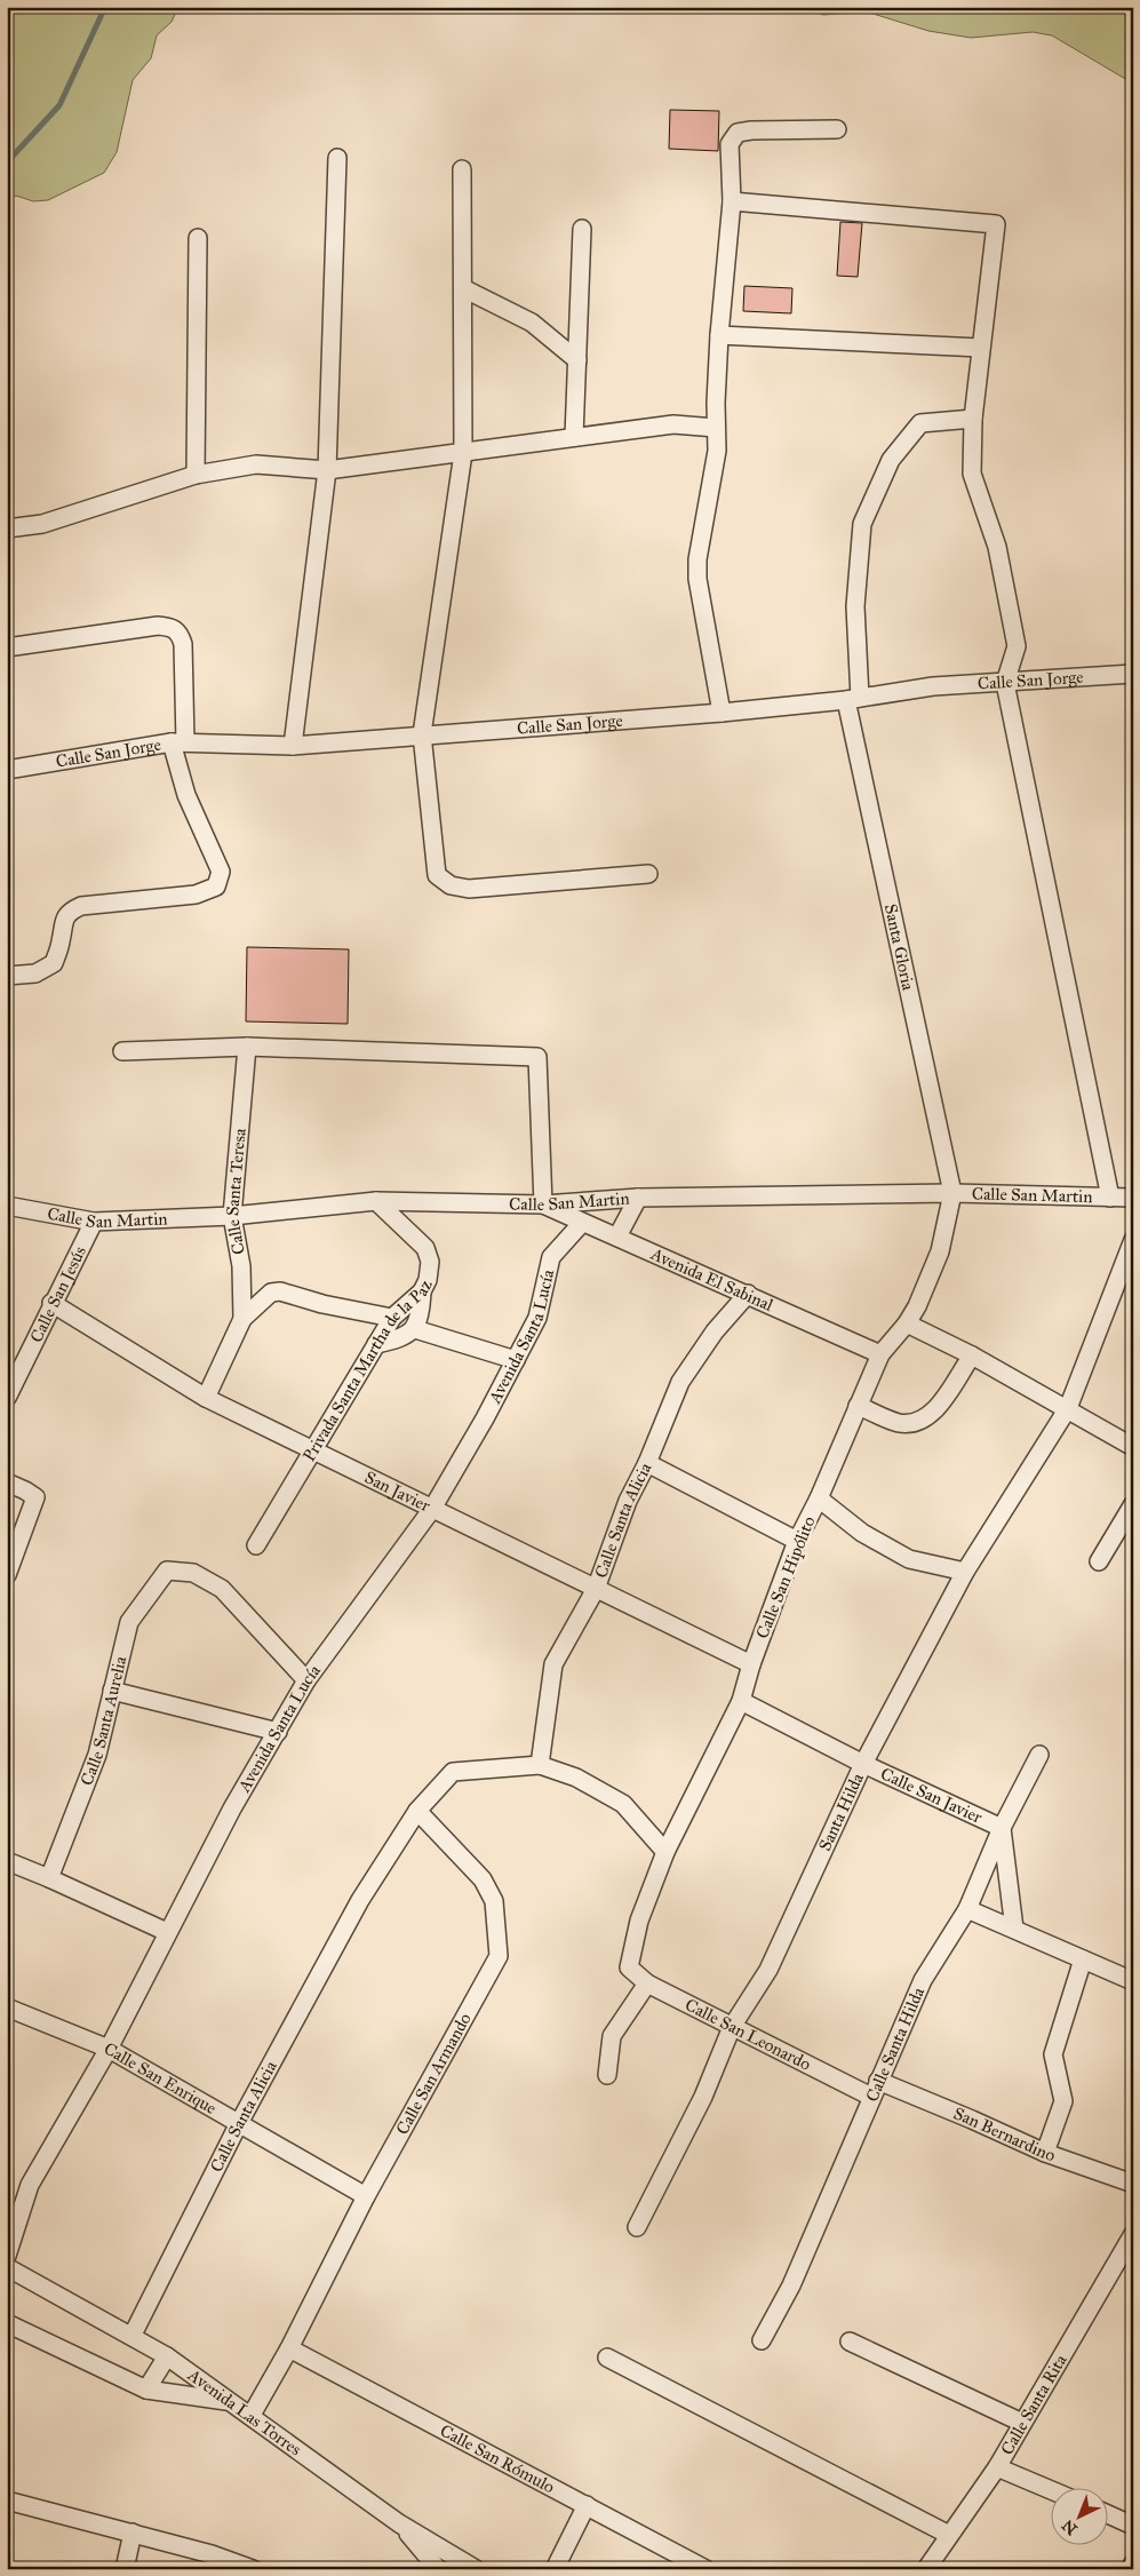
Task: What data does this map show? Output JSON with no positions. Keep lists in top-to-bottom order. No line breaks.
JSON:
{"streets":{"street":["Calle San Jorge","Santa Gloria","Calle Santa Teresa","Calle San Martin","Avenida El Sabinal","Calle San Jesús","Avenida Santa Lucía","Privada Santa Martha de la Paz","San Javier","Calle Santa Alicia","Calle San Hipólito","Calle Santa Aurelia","Calle San Javier","Santa Hilda","Calle San Leonardo","Calle Santa Hilda","Calle San Armando","Calle San Enrique","San Bernardino","Calle Santa Rita","Avenida Las Torres","Calle San Rómulo"]},"crossings":[["Calle San Jorge","Santa Gloria"],["Santa Gloria","Calle San Martin"],["Santa Gloria","Calle San Hipólito"],["Calle Santa Teresa","Calle San Martin"],["Calle Santa Teresa","San Javier"],["Calle San Martin","Avenida El Sabinal"],["Calle San Martin","Calle San Jesús"],["Calle San Martin","Privada Santa Martha de la Paz"],["Calle San Martin","Calle San Hipólito"],["Avenida El Sabinal","Avenida Santa Lucía"],["Avenida El Sabinal","Calle Santa Alicia"],["Avenida El Sabinal","Calle San Hipólito"],["Calle San Jesús","San Javier"],["Avenida Santa Lucía","San Javier"],["Avenida Santa Lucía","Calle Santa Aurelia"],["Avenida Santa Lucía","Calle San Enrique"],["Privada Santa Martha de la Paz","San Javier"],["San Javier","Calle Santa Alicia"],["San Javier","Calle San Hipólito"],["Calle Santa Alicia","Calle San Armando"],["Calle Santa Alicia","Calle San Enrique"],["Calle Santa Alicia","Avenida Las Torres"],["Calle San Hipólito","Calle San Javier"],["Calle San Hipólito","Calle San Leonardo"],["Calle San Javier","Santa Hilda"],["Calle San Javier","Calle Santa Hilda"],["Santa Hilda","Calle San Leonardo"],["Calle San Leonardo","Calle Santa Hilda"],["Calle San Leonardo","San Bernardino"],["Calle Santa Hilda","San Bernardino"],["Calle San Armando","Calle San Enrique"],["Calle San Armando","Avenida Las Torres"],["Calle San Armando","Calle San Rómulo"]],"north":"bottom left"}
